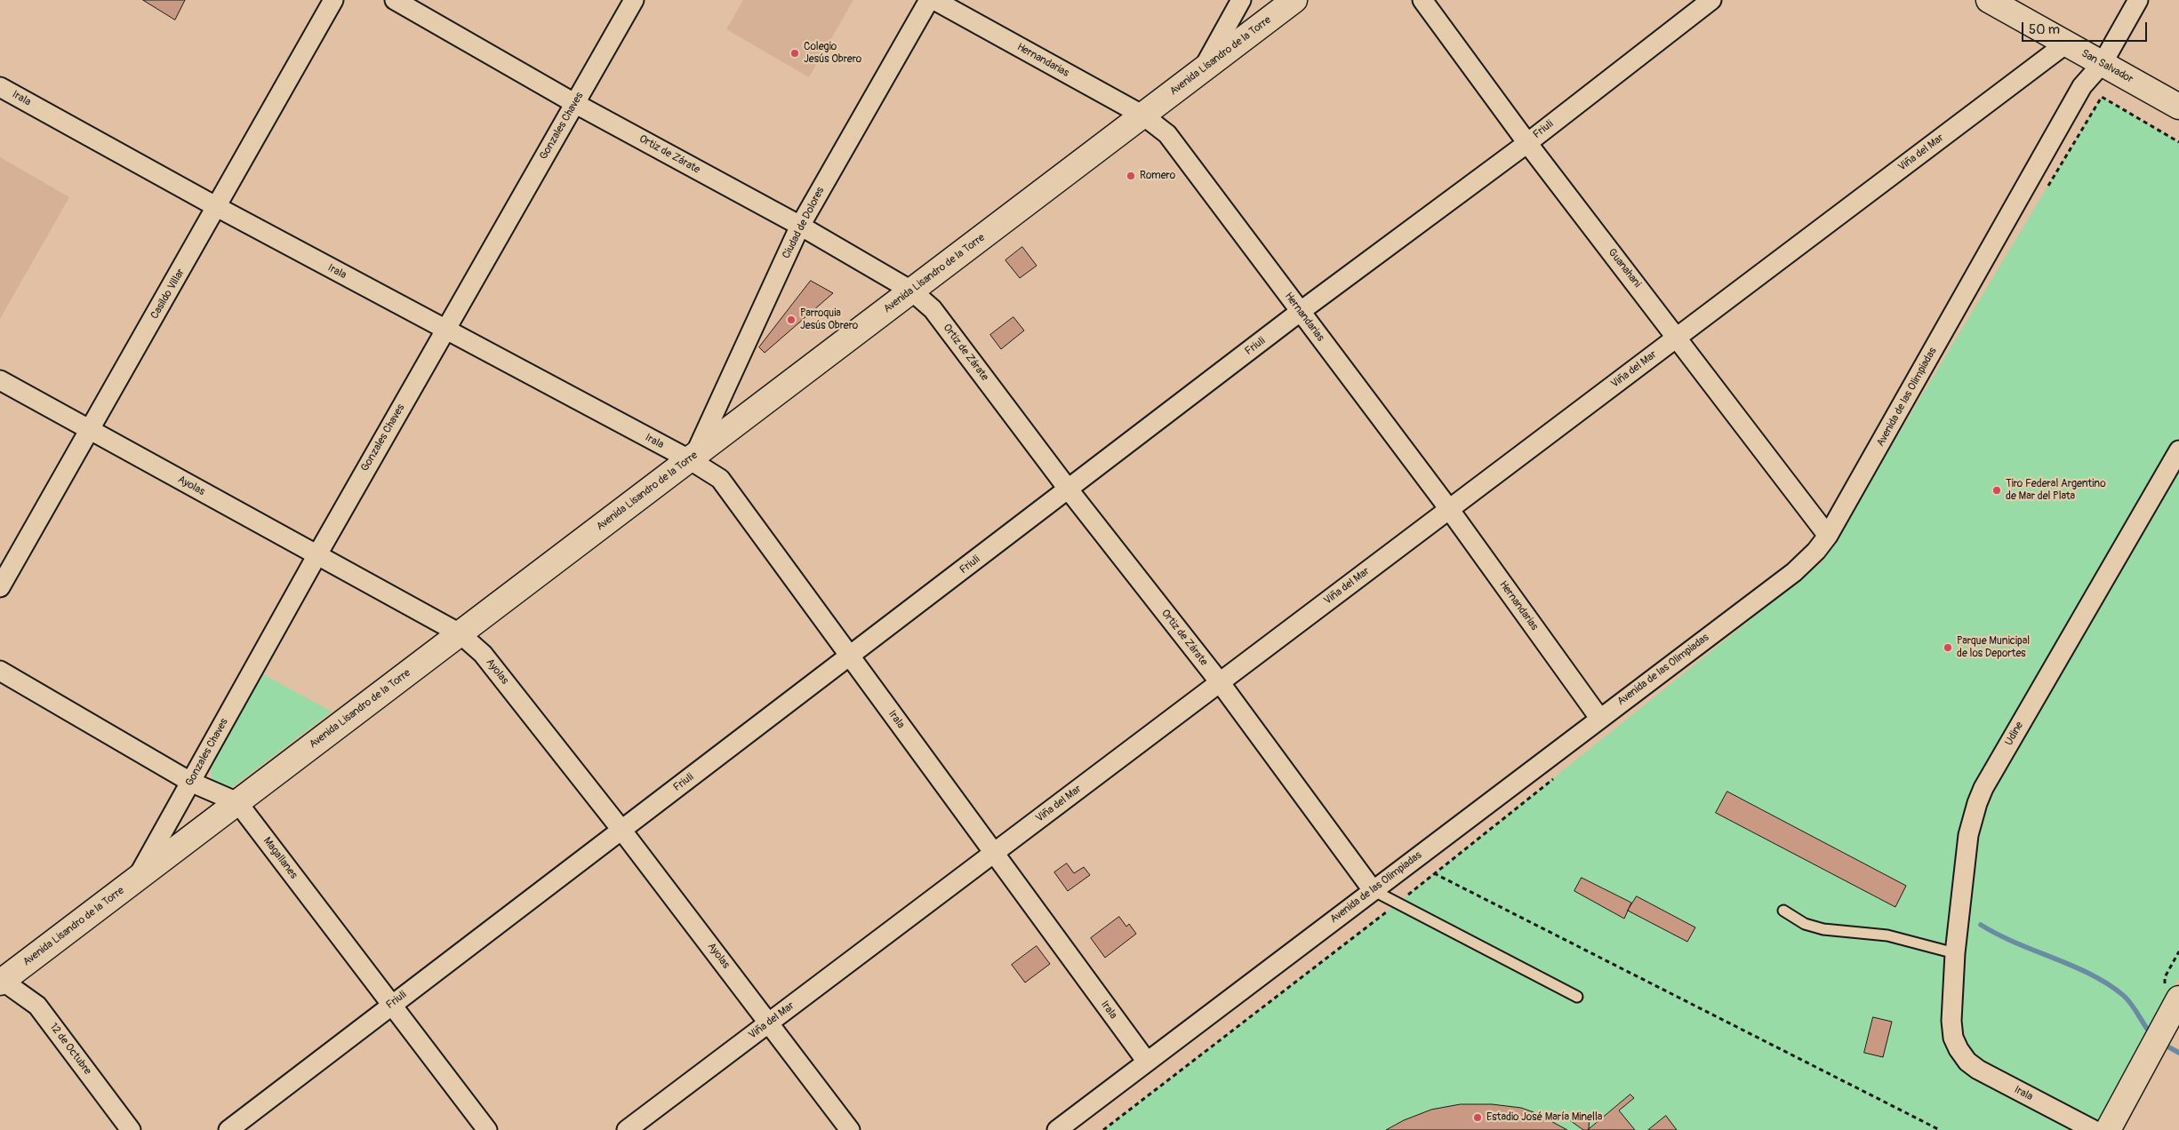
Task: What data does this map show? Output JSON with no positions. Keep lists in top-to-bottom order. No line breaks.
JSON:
{"streets":{"street":["Avenida Lisandro de la Torre","Hernandarias","San Salvador","Irala","Gonzales Chaves","Friuli","Viña del Mar","Ortiz de Zárate","Ciudad de Dolores","Guanahani","Casildo Villar","Avenida de las Olimpiadas","Ayolas","Udine","Magallanes","12 de Octubre"]},"crossings":[["Avenida Lisandro de la Torre","Hernandarias"],["Avenida Lisandro de la Torre","Irala"],["Avenida Lisandro de la Torre","Gonzales Chaves"],["Avenida Lisandro de la Torre","Ortiz de Zárate"],["Avenida Lisandro de la Torre","Ciudad de Dolores"],["Avenida Lisandro de la Torre","Ayolas"],["Avenida Lisandro de la Torre","Magallanes"],["Avenida Lisandro de la Torre","12 de Octubre"],["Hernandarias","Friuli"],["Hernandarias","Viña del Mar"],["Hernandarias","Avenida de las Olimpiadas"],["San Salvador","Viña del Mar"],["San Salvador","Avenida de las Olimpiadas"],["Irala","Gonzales Chaves"],["Irala","Friuli"],["Irala","Viña del Mar"],["Irala","Ciudad de Dolores"],["Irala","Casildo Villar"],["Irala","Avenida de las Olimpiadas"],["Irala","Udine"],["Gonzales Chaves","Ortiz de Zárate"],["Gonzales Chaves","Ayolas"],["Gonzales Chaves","Magallanes"],["Friuli","Ortiz de Zárate"],["Friuli","Guanahani"],["Friuli","Ayolas"],["Friuli","Magallanes"],["Viña del Mar","Ortiz de Zárate"],["Viña del Mar","Guanahani"],["Viña del Mar","Ayolas"],["Ortiz de Zárate","Ciudad de Dolores"],["Ortiz de Zárate","Avenida de las Olimpiadas"],["Guanahani","Avenida de las Olimpiadas"],["Casildo Villar","Ayolas"]],"places":["Colegio Jesús Obrero","Romero","Parroquia Jesús Obrero","Tiro Federal Argentino de Mar del Plata","Parque Municipal de los Deportes","Estadio José María Minella"],"scale_bar":"50 m"}
